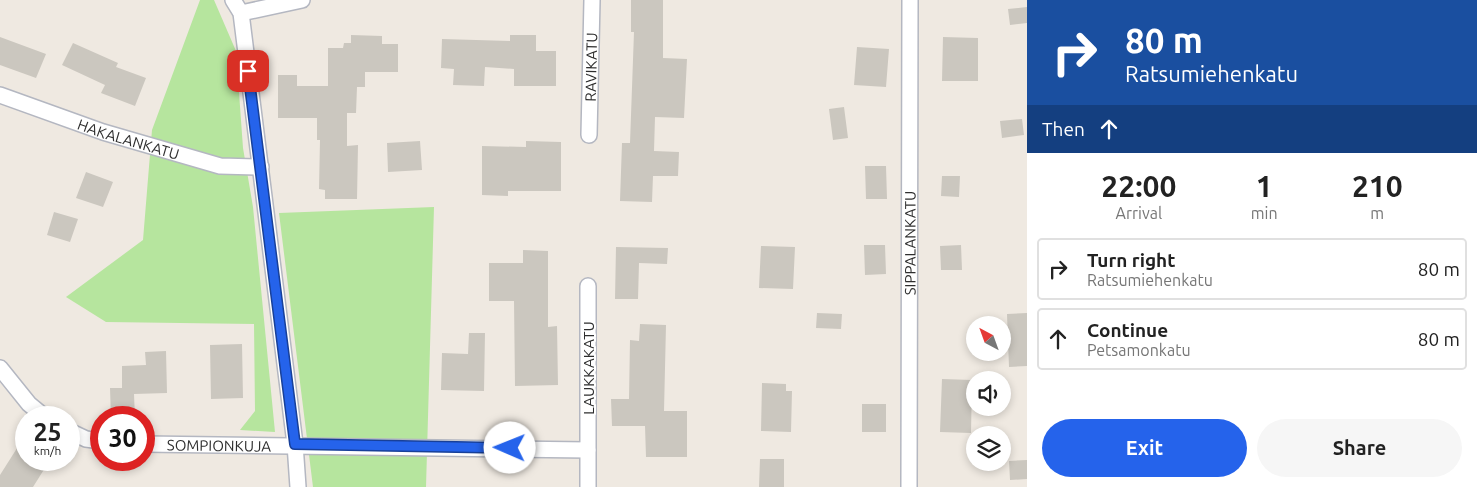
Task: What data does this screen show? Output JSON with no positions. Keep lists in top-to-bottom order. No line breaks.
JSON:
{"streets":{"street":["RAVIKATU","HAKALANKATU","SIPPALANKATU","LAUKKAKATU","SOMPIONKUJA"]},"north":"top left","page":{"turn":["80 m","Ratsumiehenkatu"],"then":"Then","eta":["22:00","Arrival","1","min","210","m"],"list":[{"name":"Turn right","note":"Ratsumiehenkatu","value":"80 m"},{"name":"Continue","note":"Petsamonkatu","value":"80 m"}],"speed":"25 km/h","limit":"30","buttons":["Exit","Share"]}}
